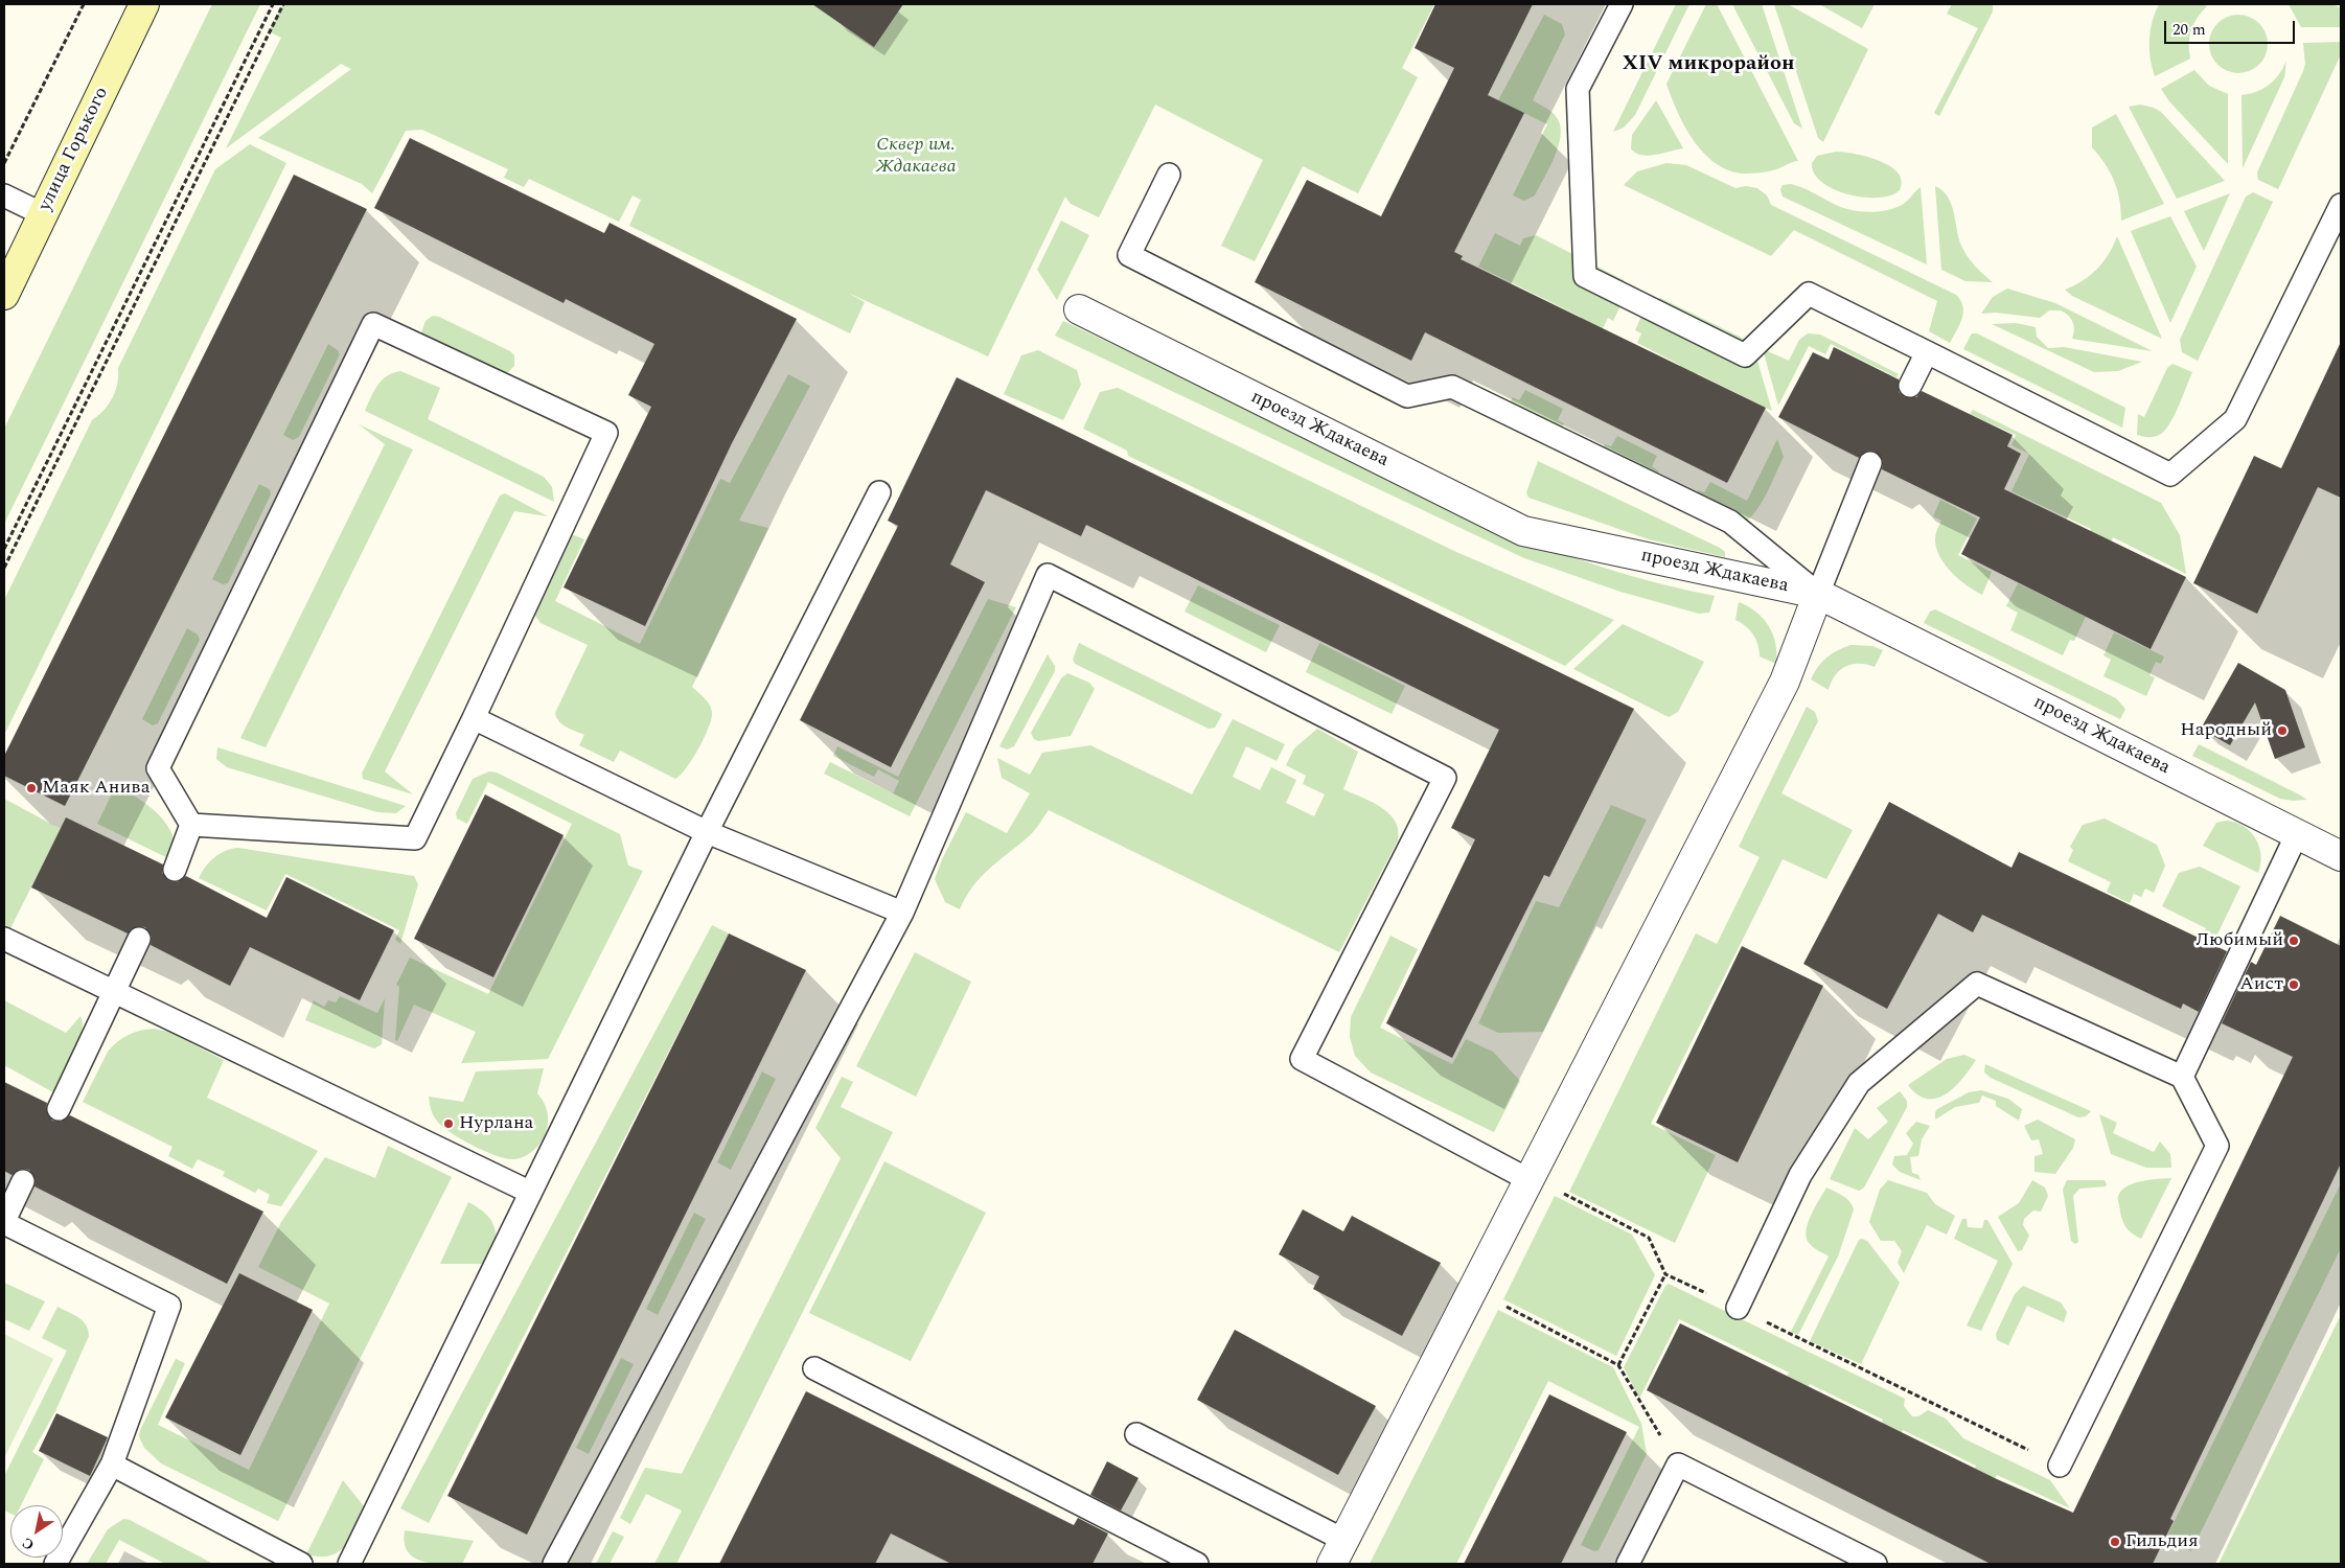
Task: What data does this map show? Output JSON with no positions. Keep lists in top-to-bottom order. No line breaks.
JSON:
{"streets":{"main road":["улица Горького"],"street":["проезд Ждакаева"]},"districts":["XIV микрорайон"],"parks":["Сквер им. Ждакаева"],"places":["Народный","Маяк Анива","Любимый","Аист","Нурлана","Гильдия"],"scale_bar":"20 m","north":"bottom left"}
